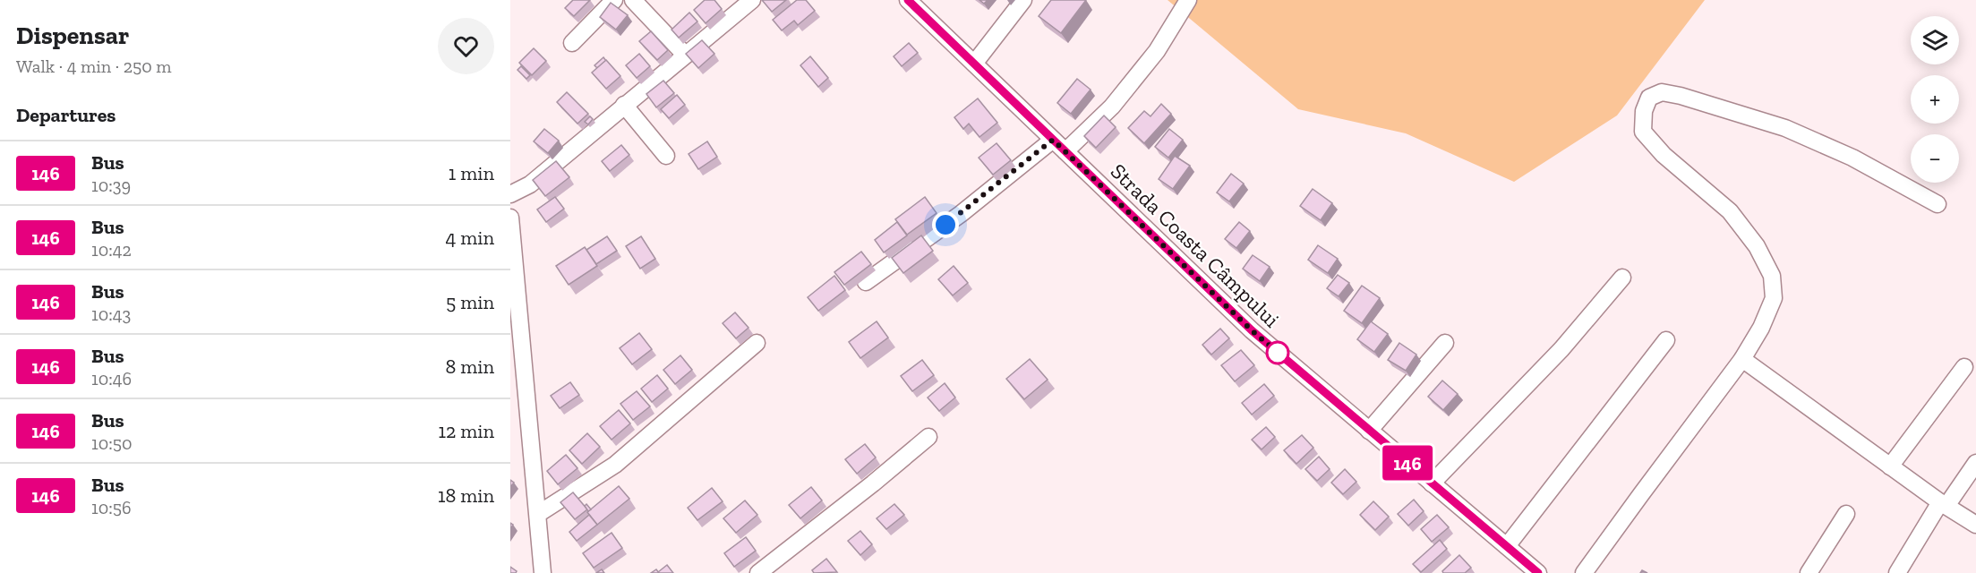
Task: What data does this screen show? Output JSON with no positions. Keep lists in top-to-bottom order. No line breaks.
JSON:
{"streets":{"street":["Strada Coasta Câmpului"]},"lines":["bus line 146"],"page":{"heading":[["Dispensar","Walk · 4 min · 250 m"],"Departures"],"on_map":"146","map_buttons":["+","−"],"list":[{"mark":"146","name":"Bus","note":"10:39","value":"1 min"},{"mark":"146","name":"Bus","note":"10:42","value":"4 min"},{"mark":"146","name":"Bus","note":"10:43","value":"5 min"},{"mark":"146","name":"Bus","note":"10:46","value":"8 min"},{"mark":"146","name":"Bus","note":"10:50","value":"12 min"},{"mark":"146","name":"Bus","note":"10:56","value":"18 min"}]}}
